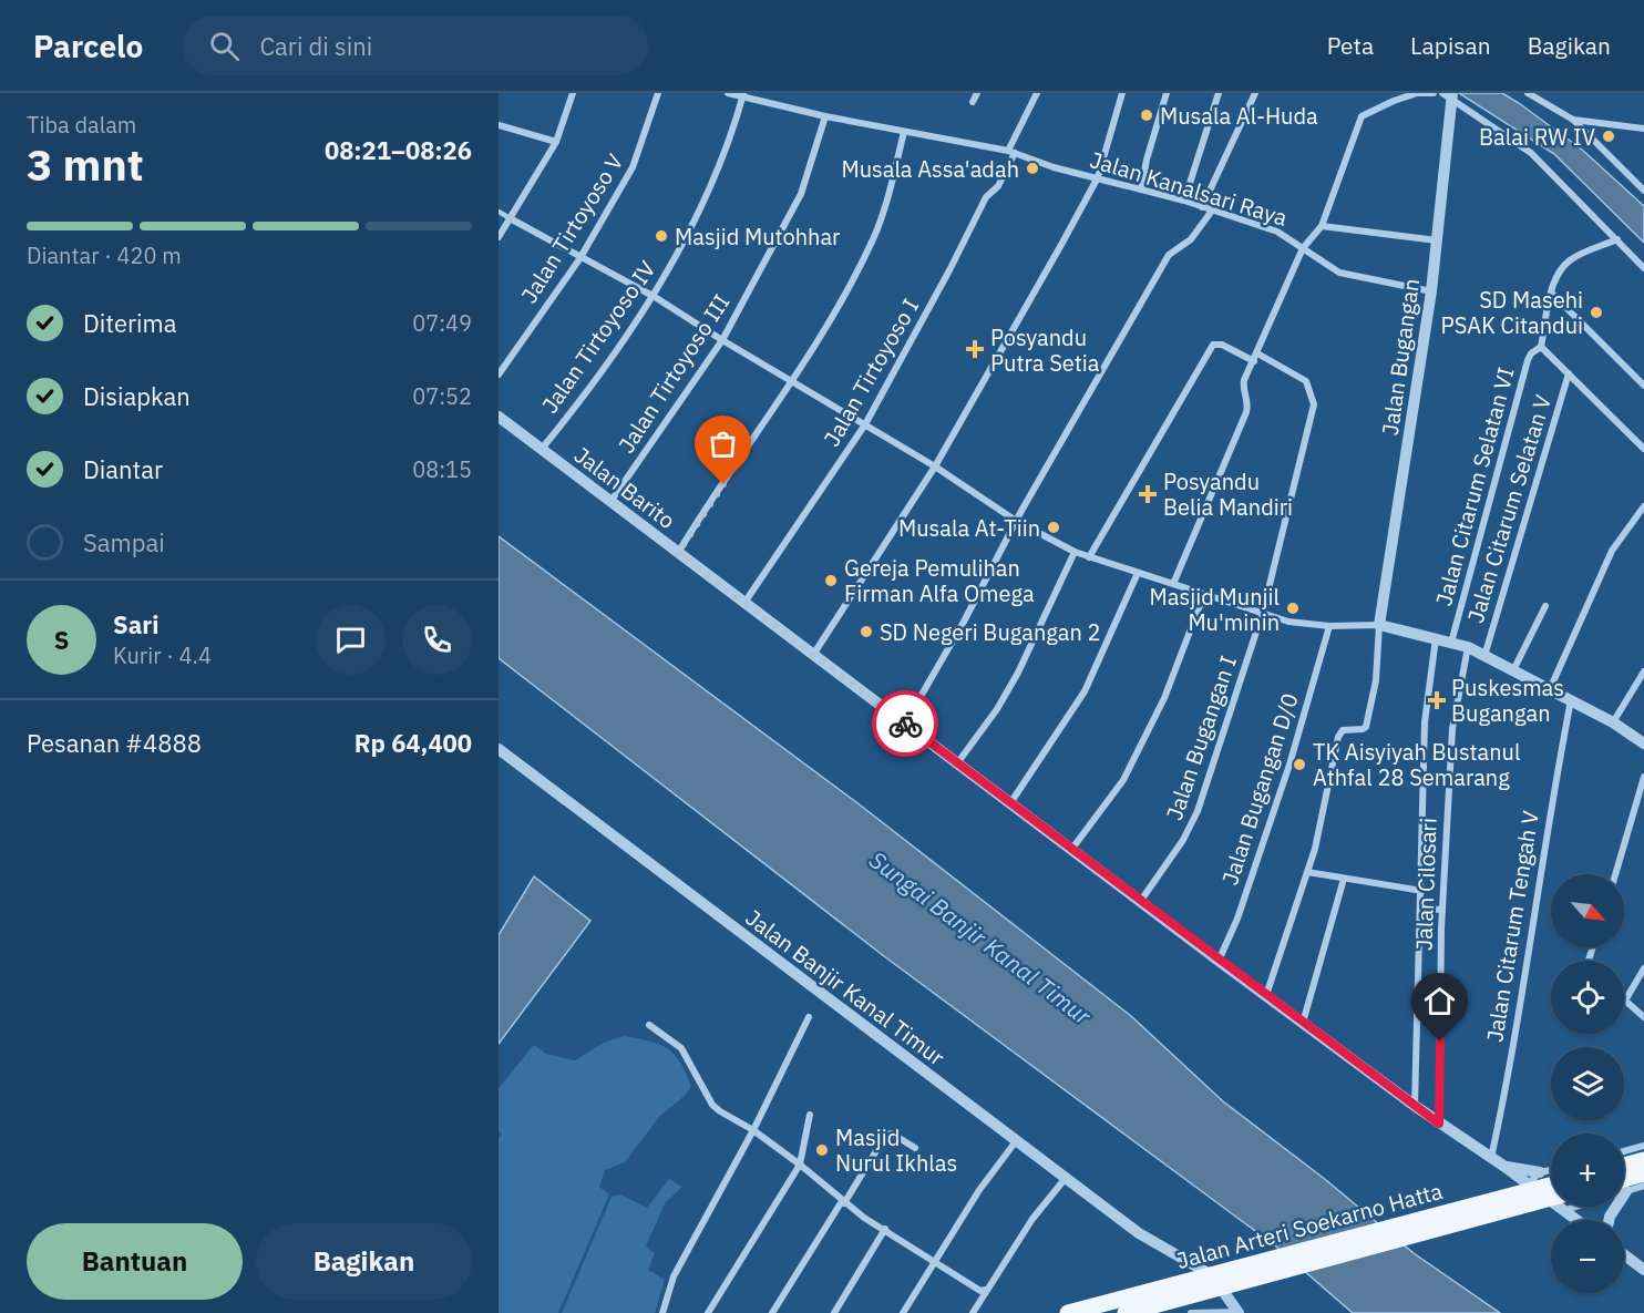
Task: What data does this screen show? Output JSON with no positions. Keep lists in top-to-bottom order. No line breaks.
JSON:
{"streets":{"main road":["Jalan Arteri Soekarno Hatta"],"street":["Jalan Kanalsari Raya","Jalan Tirtoyoso V","Jalan Tirtoyoso IV","Jalan Bugangan","Jalan Tirtoyoso I","Jalan Tirtoyoso III","Jalan Citarum Selatan VI","Jalan Barito","Jalan Citarum Selatan V","Jalan Bugangan I","Jalan Bugangan D/0","Jalan Cilosari","Jalan Citarum Tengah V","Jalan Banjir Kanal Timur"]},"crossings":[["Jalan Kanalsari Raya","Jalan Tirtoyoso IV"],["Jalan Kanalsari Raya","Jalan Bugangan"],["Jalan Kanalsari Raya","Jalan Tirtoyoso I"],["Jalan Kanalsari Raya","Jalan Tirtoyoso III"],["Jalan Tirtoyoso IV","Jalan Barito"],["Jalan Tirtoyoso I","Jalan Barito"],["Jalan Tirtoyoso III","Jalan Barito"],["Jalan Barito","Jalan Bugangan I"],["Jalan Barito","Jalan Bugangan D/0"],["Jalan Barito","Jalan Cilosari"],["Jalan Barito","Jalan Citarum Tengah V"]],"water":["Sungai Banjir Kanal Timur"],"places":{"other":["Musala Al-Huda","Balai RW IV","Musala Assa'adah","Masjid Mutohhar","SD Masehi PSAK Citandui","Musala At-Tiin","Gereja Pemulihan Firman Alfa Omega","Masjid Munjil Mu'minin","SD Negeri Bugangan 2","TK Aisyiyah Bustanul Athfal 28 Semarang","Masjid Nurul Ikhlas"],"health":["Posyandu Putra Setia","Posyandu Belia Mandiri","Puskesmas Bugangan"]},"north":"bottom right","page":{"header":"Parcelo","search":"Cari di sini","nav":["Peta","Lapisan","Bagikan"],"heading":["3 mnt","Tiba dalam","08:21–08:26"],"panel":["Sari","Kurir · 4.4","Pesanan #4888","Rp 64,400"],"bar":"Diantar · 420 m","list":[["Diterima","07:49"],["Disiapkan","07:52"],["Diantar","08:15"],"Sampai"],"round":"S","map_buttons":["+","−"],"buttons":["Bantuan","Bagikan"]}}
